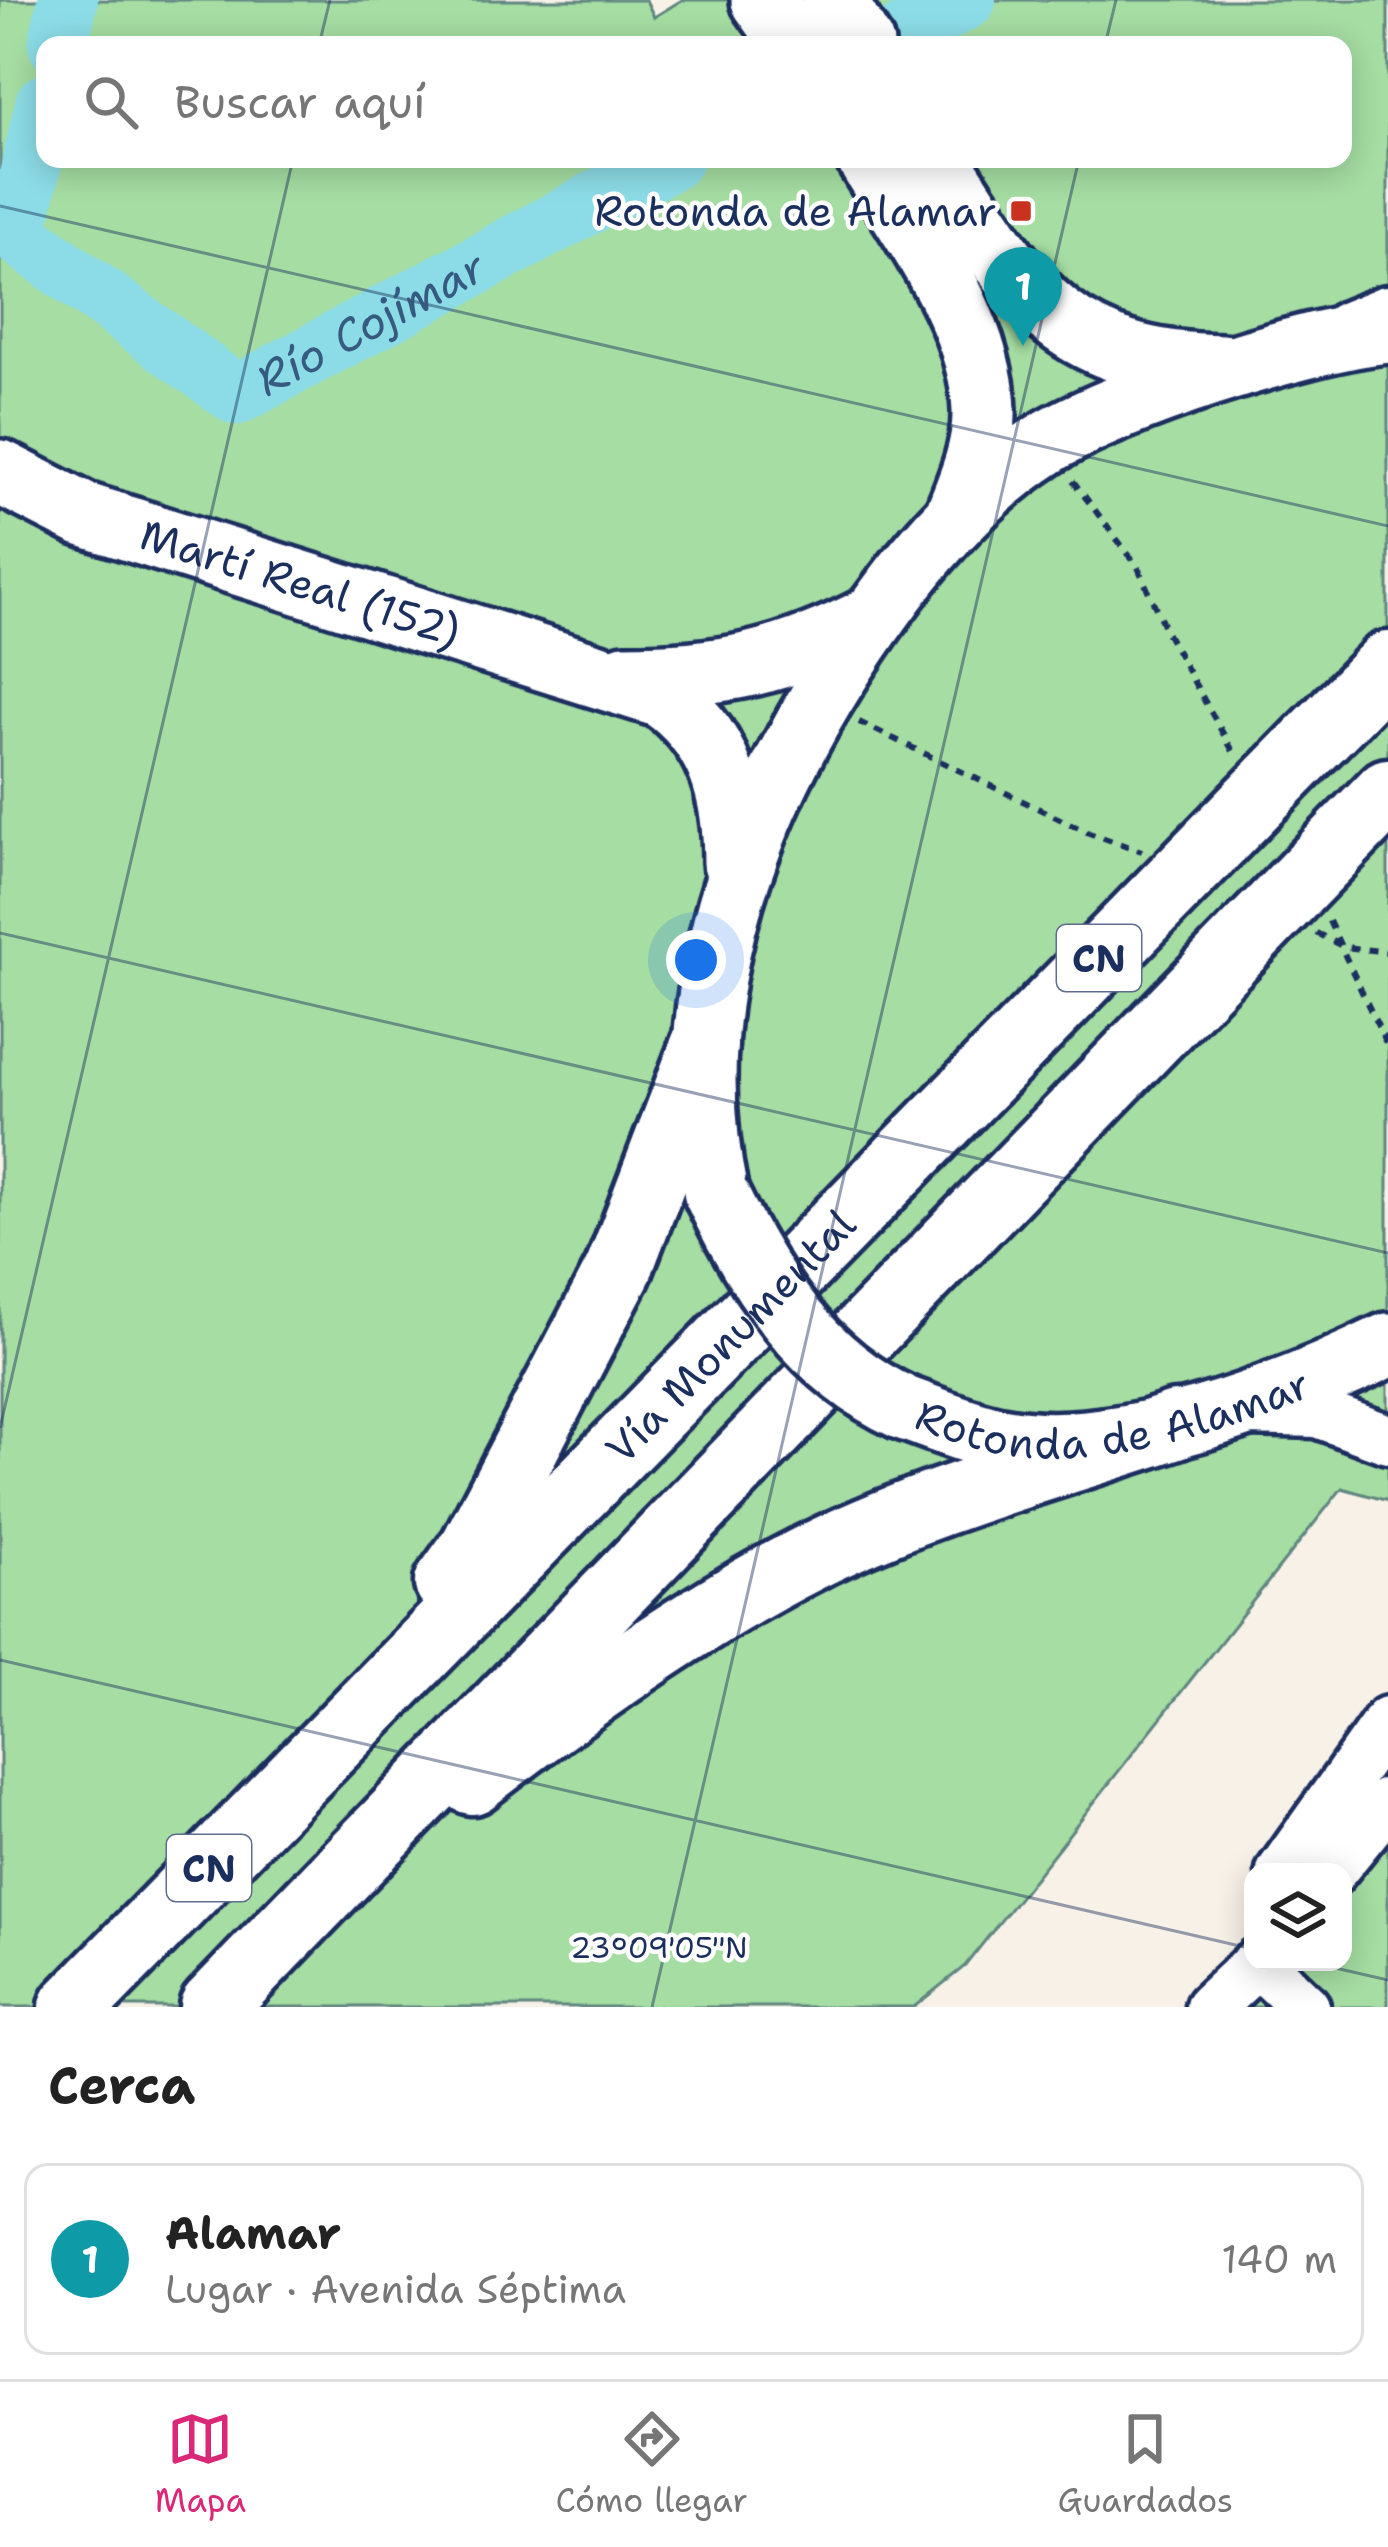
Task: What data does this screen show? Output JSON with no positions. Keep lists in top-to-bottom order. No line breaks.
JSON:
{"streets":{"highway":["CN","Vía Monumental"],"main road":["Martí Real (152)","Rotonda de Alamar"]},"crossings":[["Martí Real (152)","Rotonda de Alamar"]],"water":["Río Cojímar"],"places":{"transit":["Rotonda de Alamar"]},"page":{"search":"Buscar aquí","pins":"1","heading":"Cerca","list":[{"mark":"1","name":"Alamar","note":"Lugar · Avenida Séptima","value":"140 m"}],"nav":["Mapa","Cómo llegar","Guardados"]},"coordinates":["23°09'05\"N"]}
